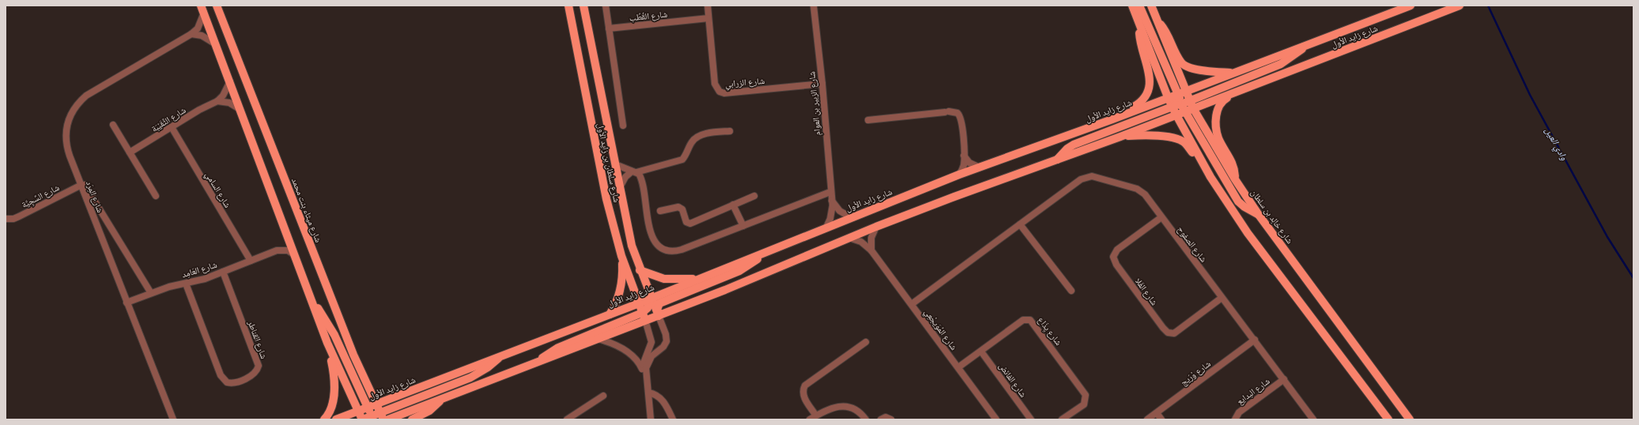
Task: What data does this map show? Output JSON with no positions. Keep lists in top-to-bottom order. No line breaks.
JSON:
{"streets":{"main road":["شارع زايد الأول","شارع سلطان بن زايد الأول","شارع ميثاء بنت محمد","شارع خالِد بن سلطان"],"street":["شارع القُطُب","شارع الزرابي","شارع الزبير بن العوام","شارع الثِّقَيْبَة","شارع السامي","شارع السَّجِيَّة","شارع المِرَد","شارع الصفوح","شارع العَامِد","شارع الفَلا","شارع المُوَيجْعِي","شارع يِذَاع","شارع القناطر","شارع وْرَيج","شارع الفائض","شارع البدايع"]},"crossings":[["شارع القُطُب","شارع الزرابي"],["شارع زايد الأول","شارع الزبير بن العوام"],["شارع زايد الأول","شارع سلطان بن زايد الأول"],["شارع زايد الأول","شارع ميثاء بنت محمد"],["شارع زايد الأول","شارع خالِد بن سلطان"],["شارع الزرابي","شارع الزبير بن العوام"],["شارع الثِّقَيْبَة","شارع السامي"],["شارع السامي","شارع العَامِد"],["شارع السَّجِيَّة","شارع المِرَد"],["شارع المِرَد","شارع العَامِد"],["شارع الصفوح","شارع الفَلا"],["شارع الصفوح","شارع المُوَيجْعِي"],["شارع الصفوح","شارع وْرَيج"],["شارع الصفوح","شارع البدايع"],["شارع العَامِد","شارع القناطر"],["شارع المُوَيجْعِي","شارع يِذَاع"],["شارع يِذَاع","شارع الفائض"]],"water":["وادي العين"]}
